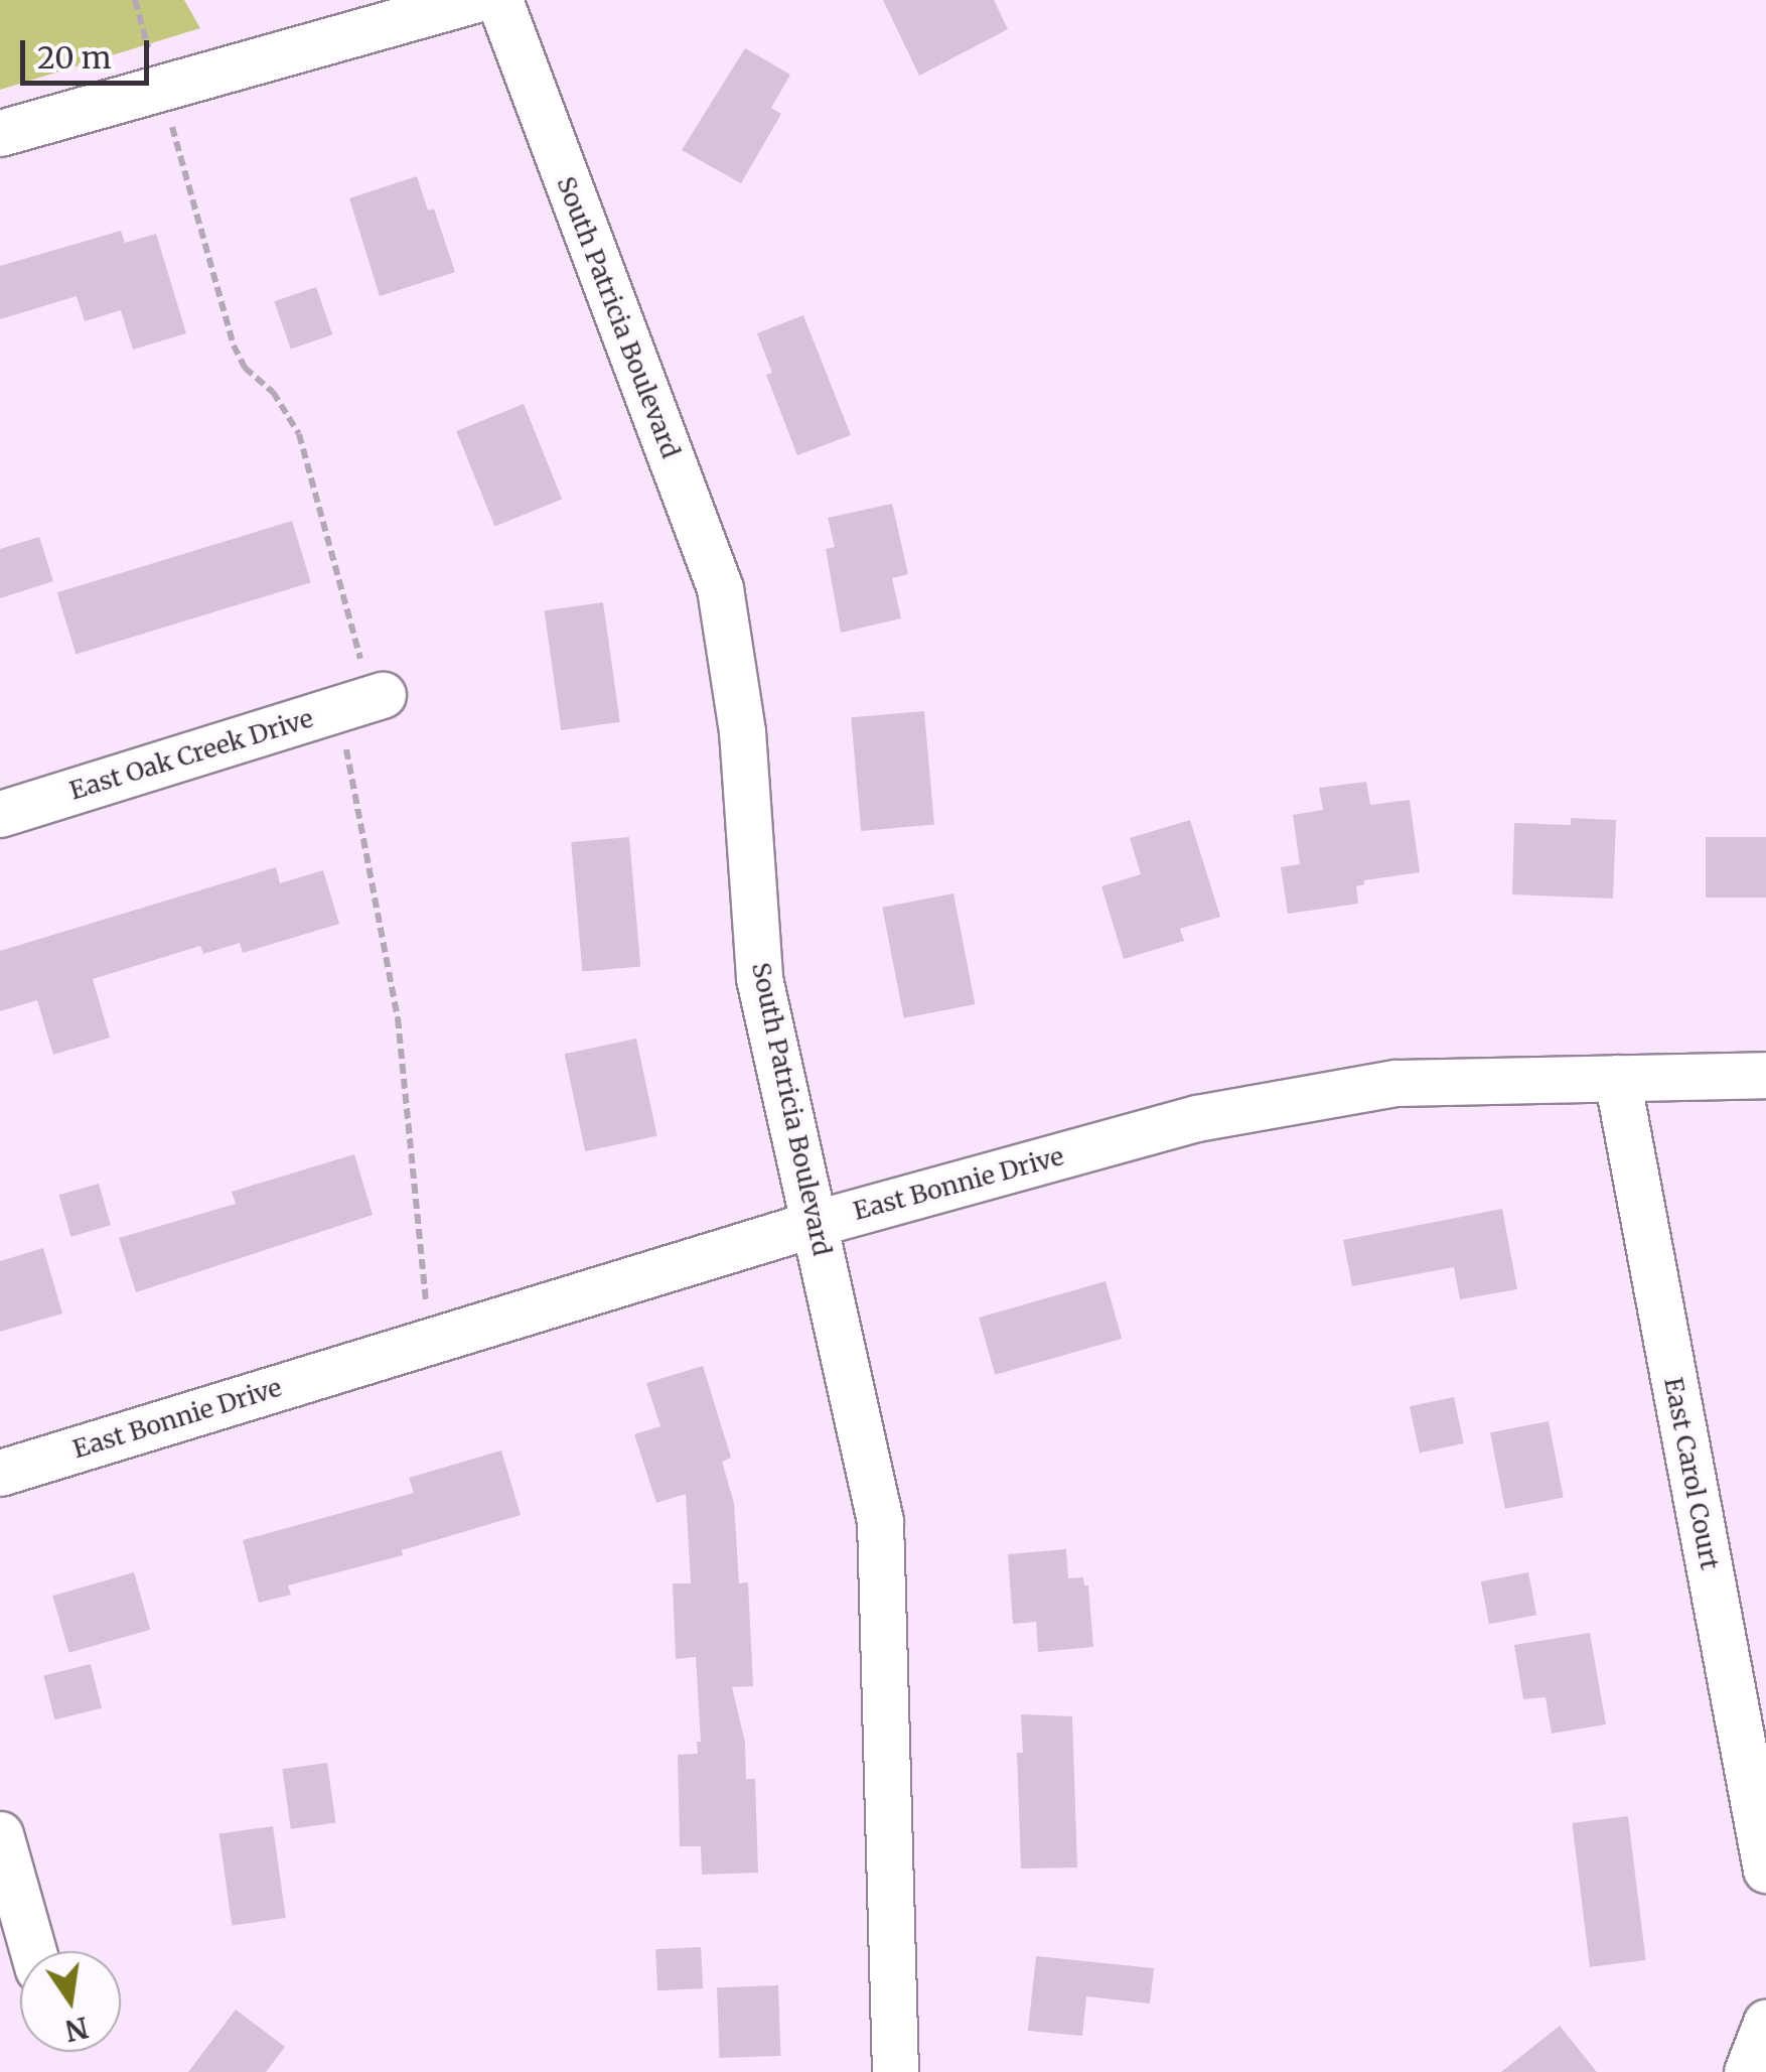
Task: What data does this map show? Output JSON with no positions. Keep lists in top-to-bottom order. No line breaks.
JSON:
{"streets":{"street":["South Patricia Boulevard","East Oak Creek Drive","East Bonnie Drive","East Carol Court"]},"crossings":[["South Patricia Boulevard","East Bonnie Drive"],["East Bonnie Drive","East Carol Court"]],"scale_bar":"20 m","north":"bottom"}
